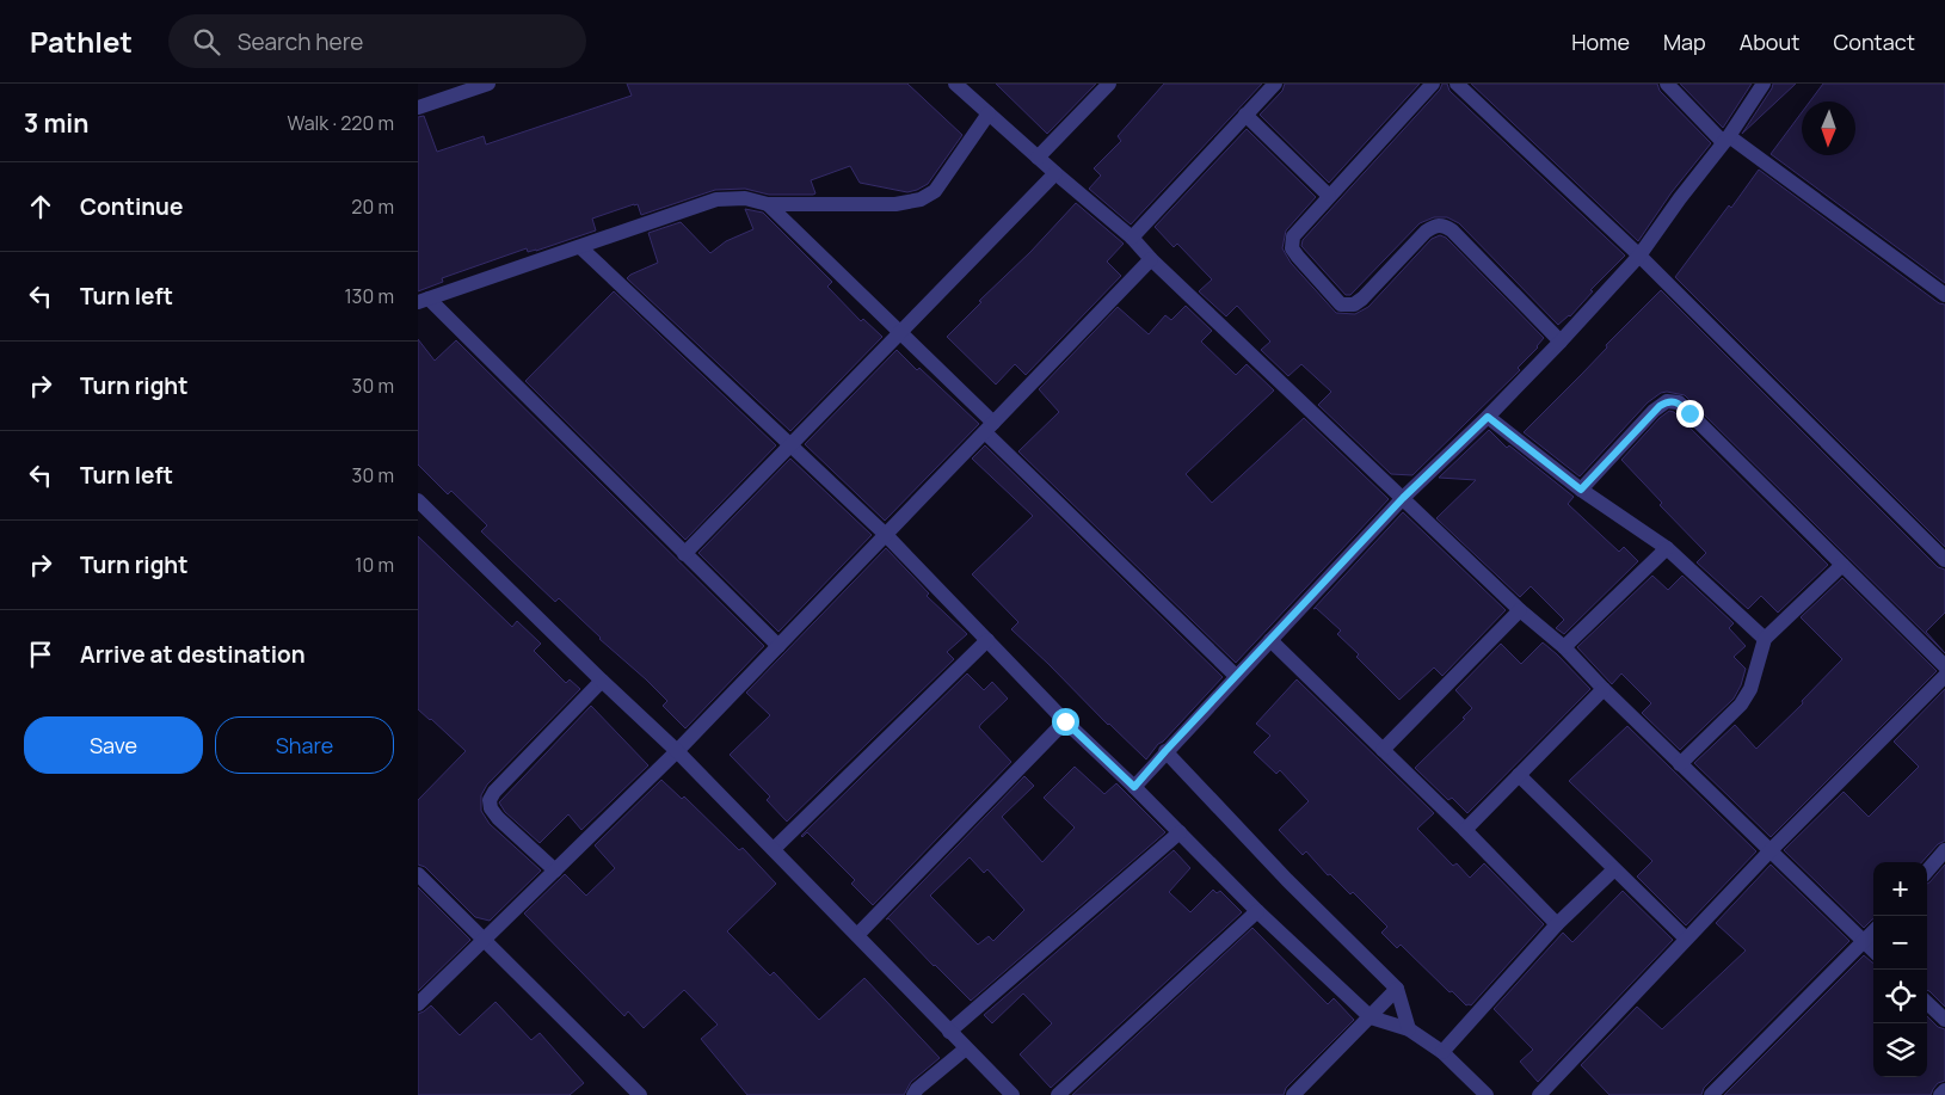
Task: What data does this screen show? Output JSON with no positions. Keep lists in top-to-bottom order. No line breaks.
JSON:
{"north":"bottom","page":{"header":"Pathlet","search":"Search here","nav":["Home","Map","About","Contact"],"heading":["3 min","Walk · 220 m"],"list":[["Continue","20 m"],["Turn left","130 m"],["Turn right","30 m"],["Turn left","30 m"],["Turn right","10 m"],"Arrive at destination"],"buttons":["Save","Share"],"map_buttons":["+","−"]}}
